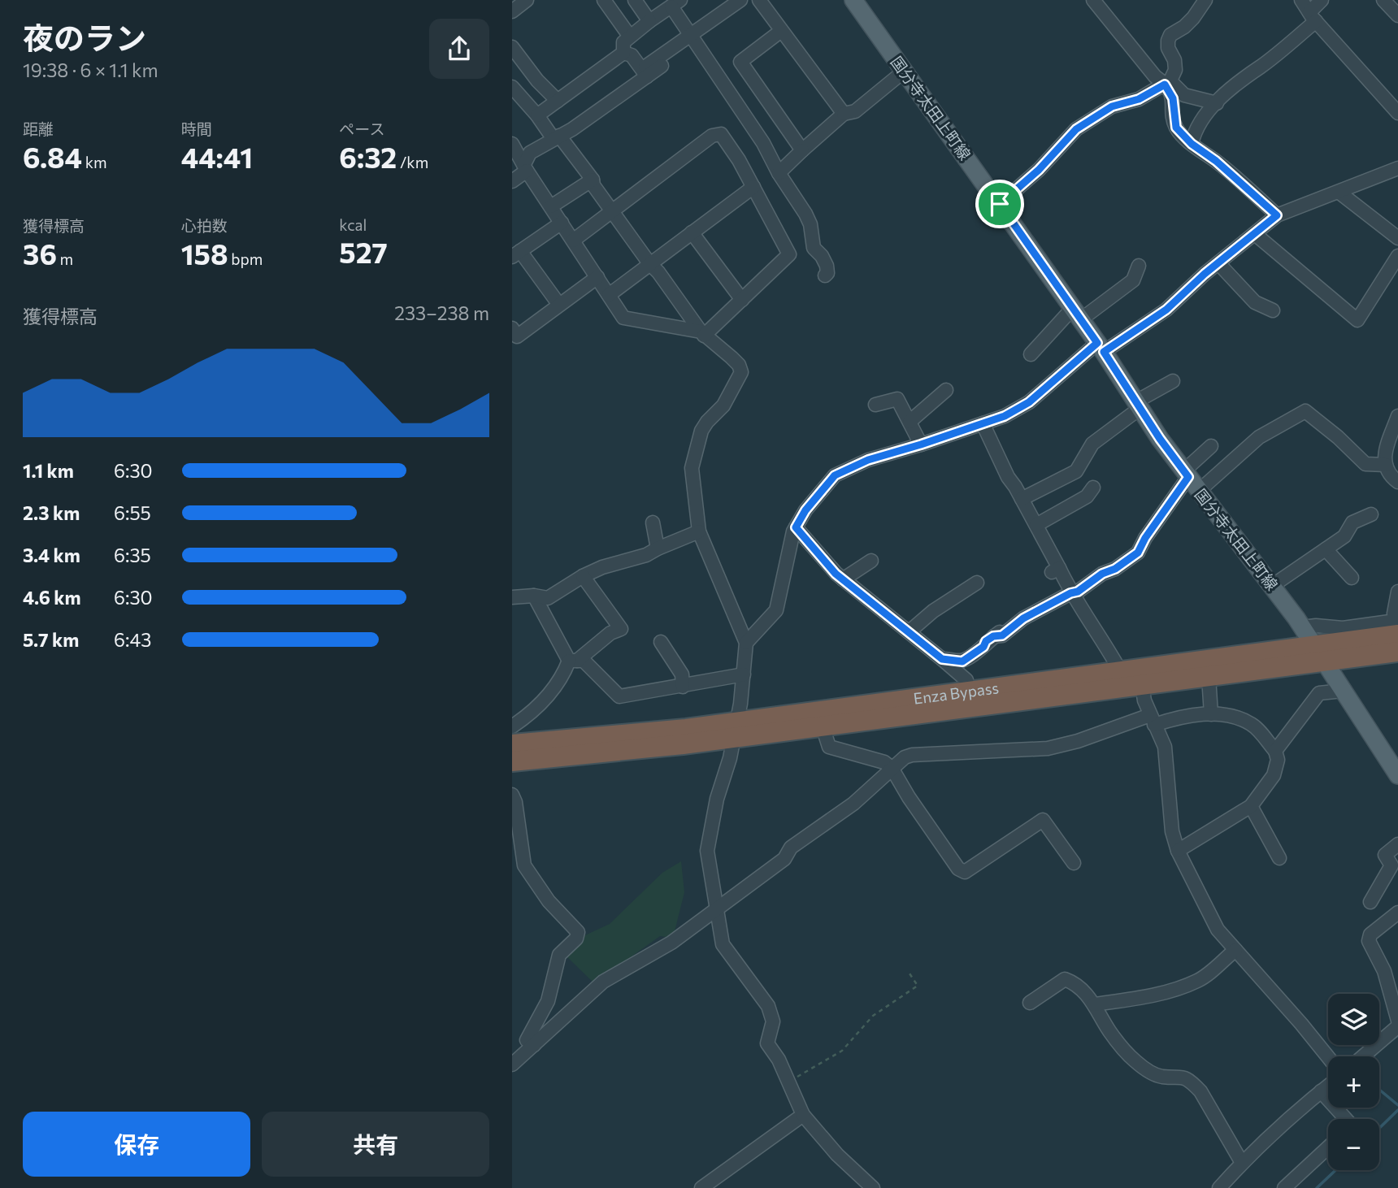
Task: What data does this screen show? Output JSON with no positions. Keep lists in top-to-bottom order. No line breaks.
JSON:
{"streets":{"highway":["Enza Bypass"],"main road":["国分寺太田上町線"]},"crossings":[["国分寺太田上町線","Enza Bypass"]],"page":{"heading":["夜のラン","19:38 · 6 × 1.1 km"],"stats":[["距離","6.84 km"],["時間","44:41"],["ペース","6:32 /km"],["獲得標高","36 m"],["心拍数","158 bpm"],["kcal","527"]],"chart":["獲得標高","233–238 m"],"list":[{"name":"1.1 km","note":"6:30"},{"name":"2.3 km","note":"6:55"},{"name":"3.4 km","note":"6:35"},{"name":"4.6 km","note":"6:30"},{"name":"5.7 km","note":"6:43"}],"map_buttons":["+","−"],"buttons":["保存","共有"]}}
